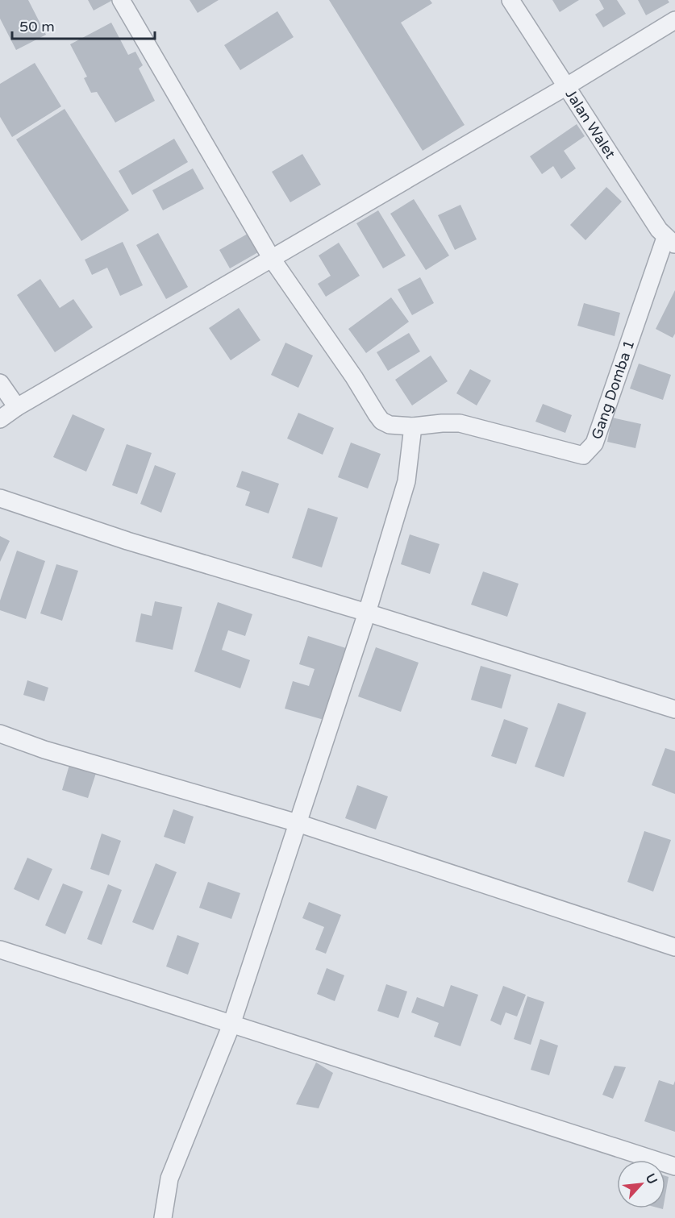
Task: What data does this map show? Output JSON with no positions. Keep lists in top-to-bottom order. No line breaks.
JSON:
{"streets":{"street":["Jalan Walet","Gang Domba 1"]},"crossings":[["Jalan Walet","Gang Domba 1"]],"scale_bar":"50 m","north":"top right"}
